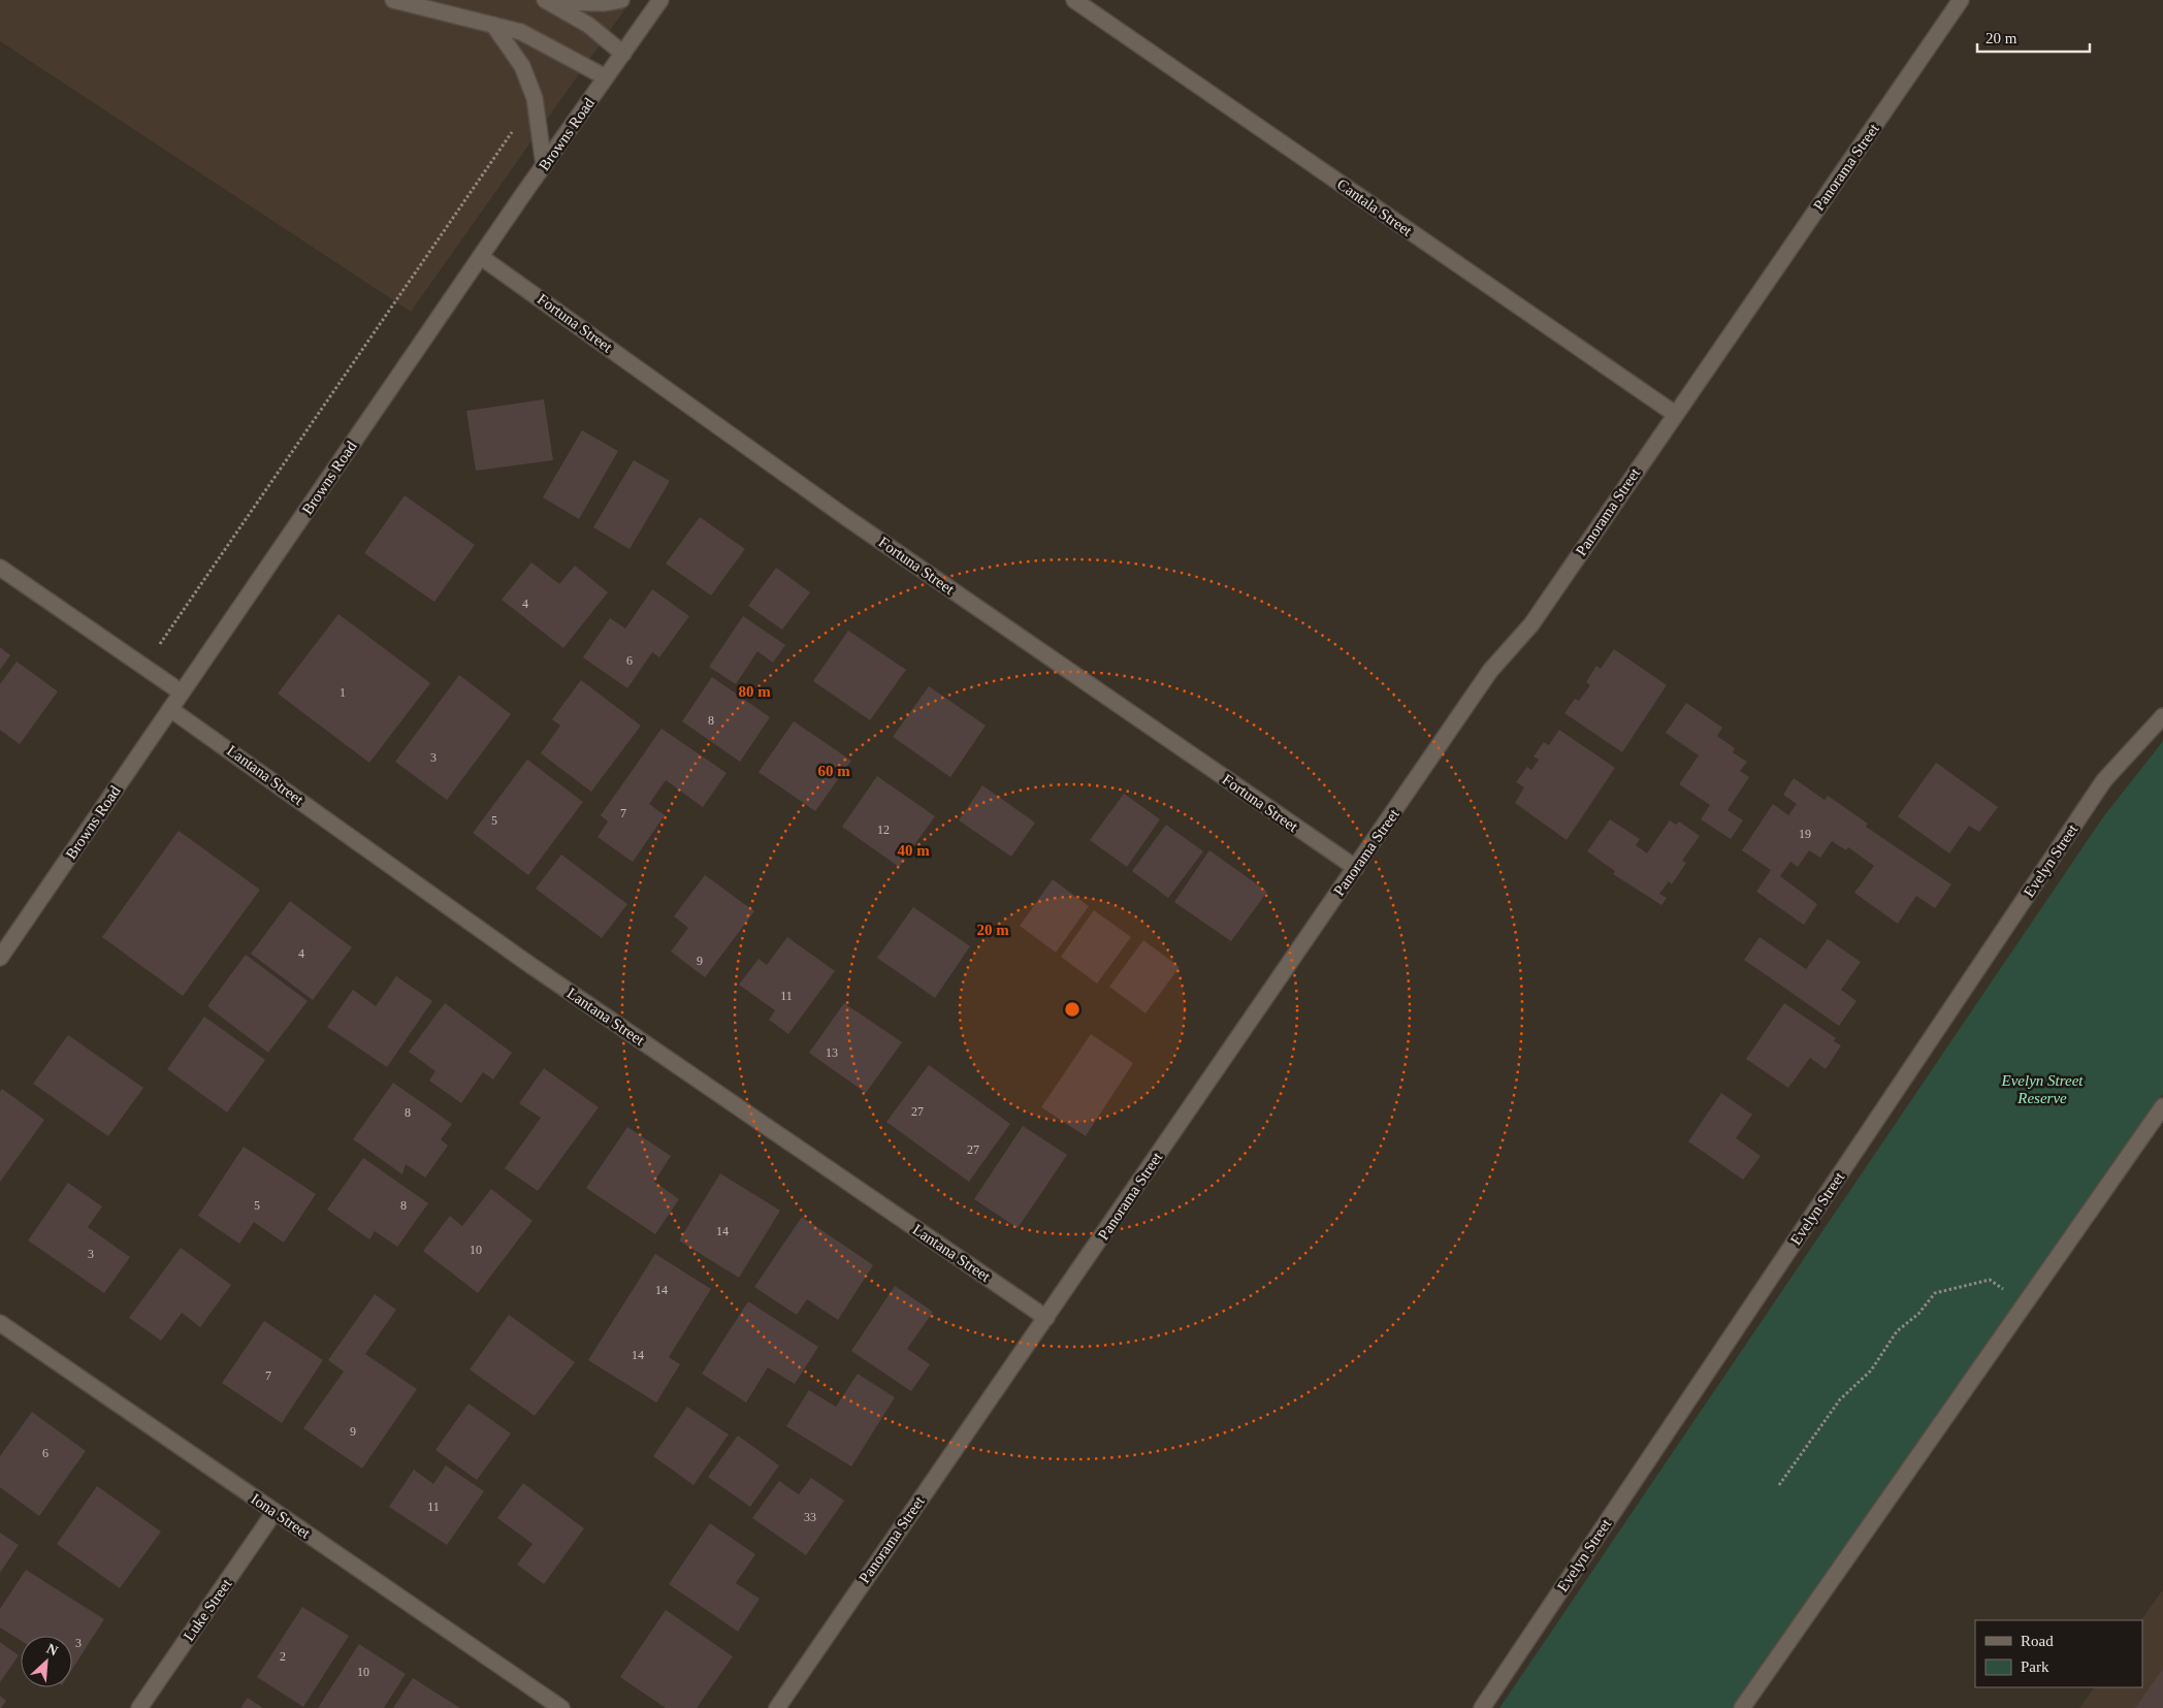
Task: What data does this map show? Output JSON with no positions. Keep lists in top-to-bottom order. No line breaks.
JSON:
{"streets":{"street":["Browns Road","Panorama Street","Cantala Street","Fortuna Street","Lantana Street","Evelyn Street","Iona Street","Luke Street"]},"crossings":[["Browns Road","Fortuna Street"],["Browns Road","Lantana Street"],["Panorama Street","Cantala Street"],["Panorama Street","Fortuna Street"],["Panorama Street","Lantana Street"],["Iona Street","Luke Street"]],"parks":["Evelyn Street Reserve"],"house_numbers":["4","6","1","8","3","7","5","12","19","4","9","11","13","27","8","27","5","8","14","10","3","14","14","7","9","6","11","33","3","2","10"],"legend":["Road","Park"],"scale_bar":"20 m","north":"top right","rings":["80 m","60 m","40 m","20 m"]}
